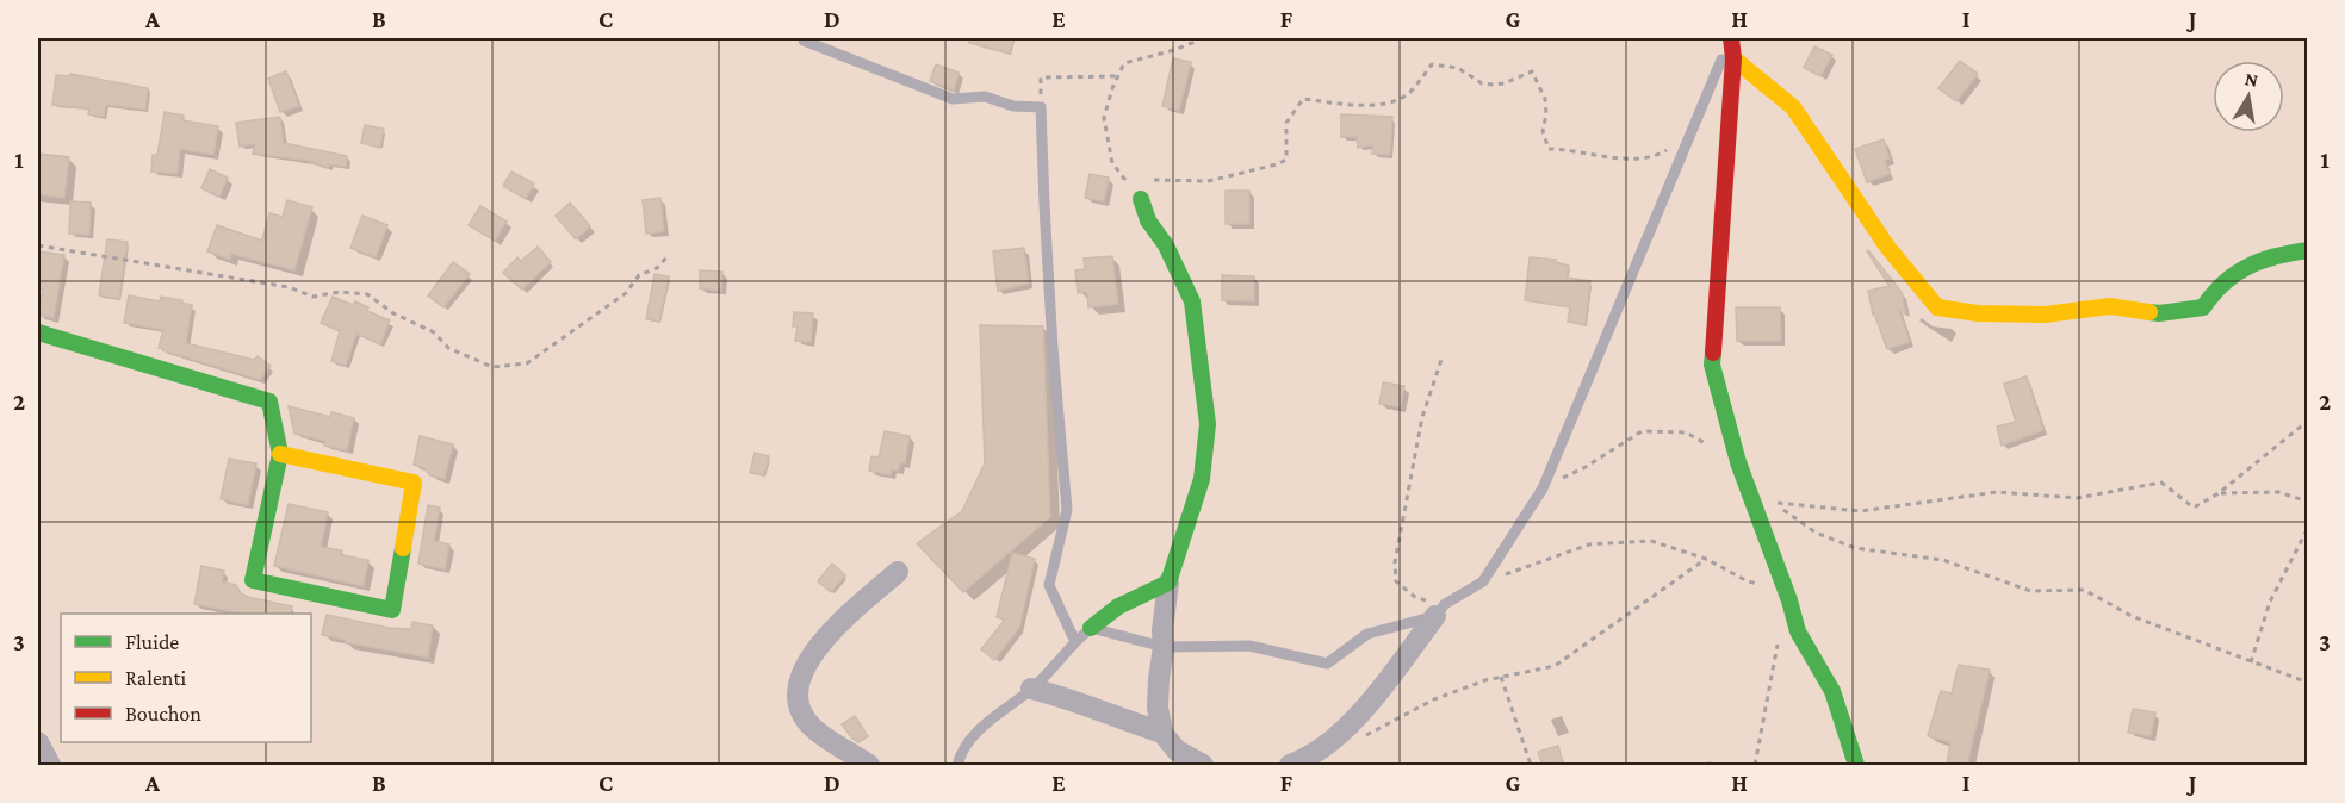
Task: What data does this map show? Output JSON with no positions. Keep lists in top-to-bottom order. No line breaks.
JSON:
{"legend":["Fluide","Ralenti","Bouchon"],"north":"top","grid":{"columns":["A","B","C","D","E","F","G","H","I","J"],"rows":["1","2","3"]}}
